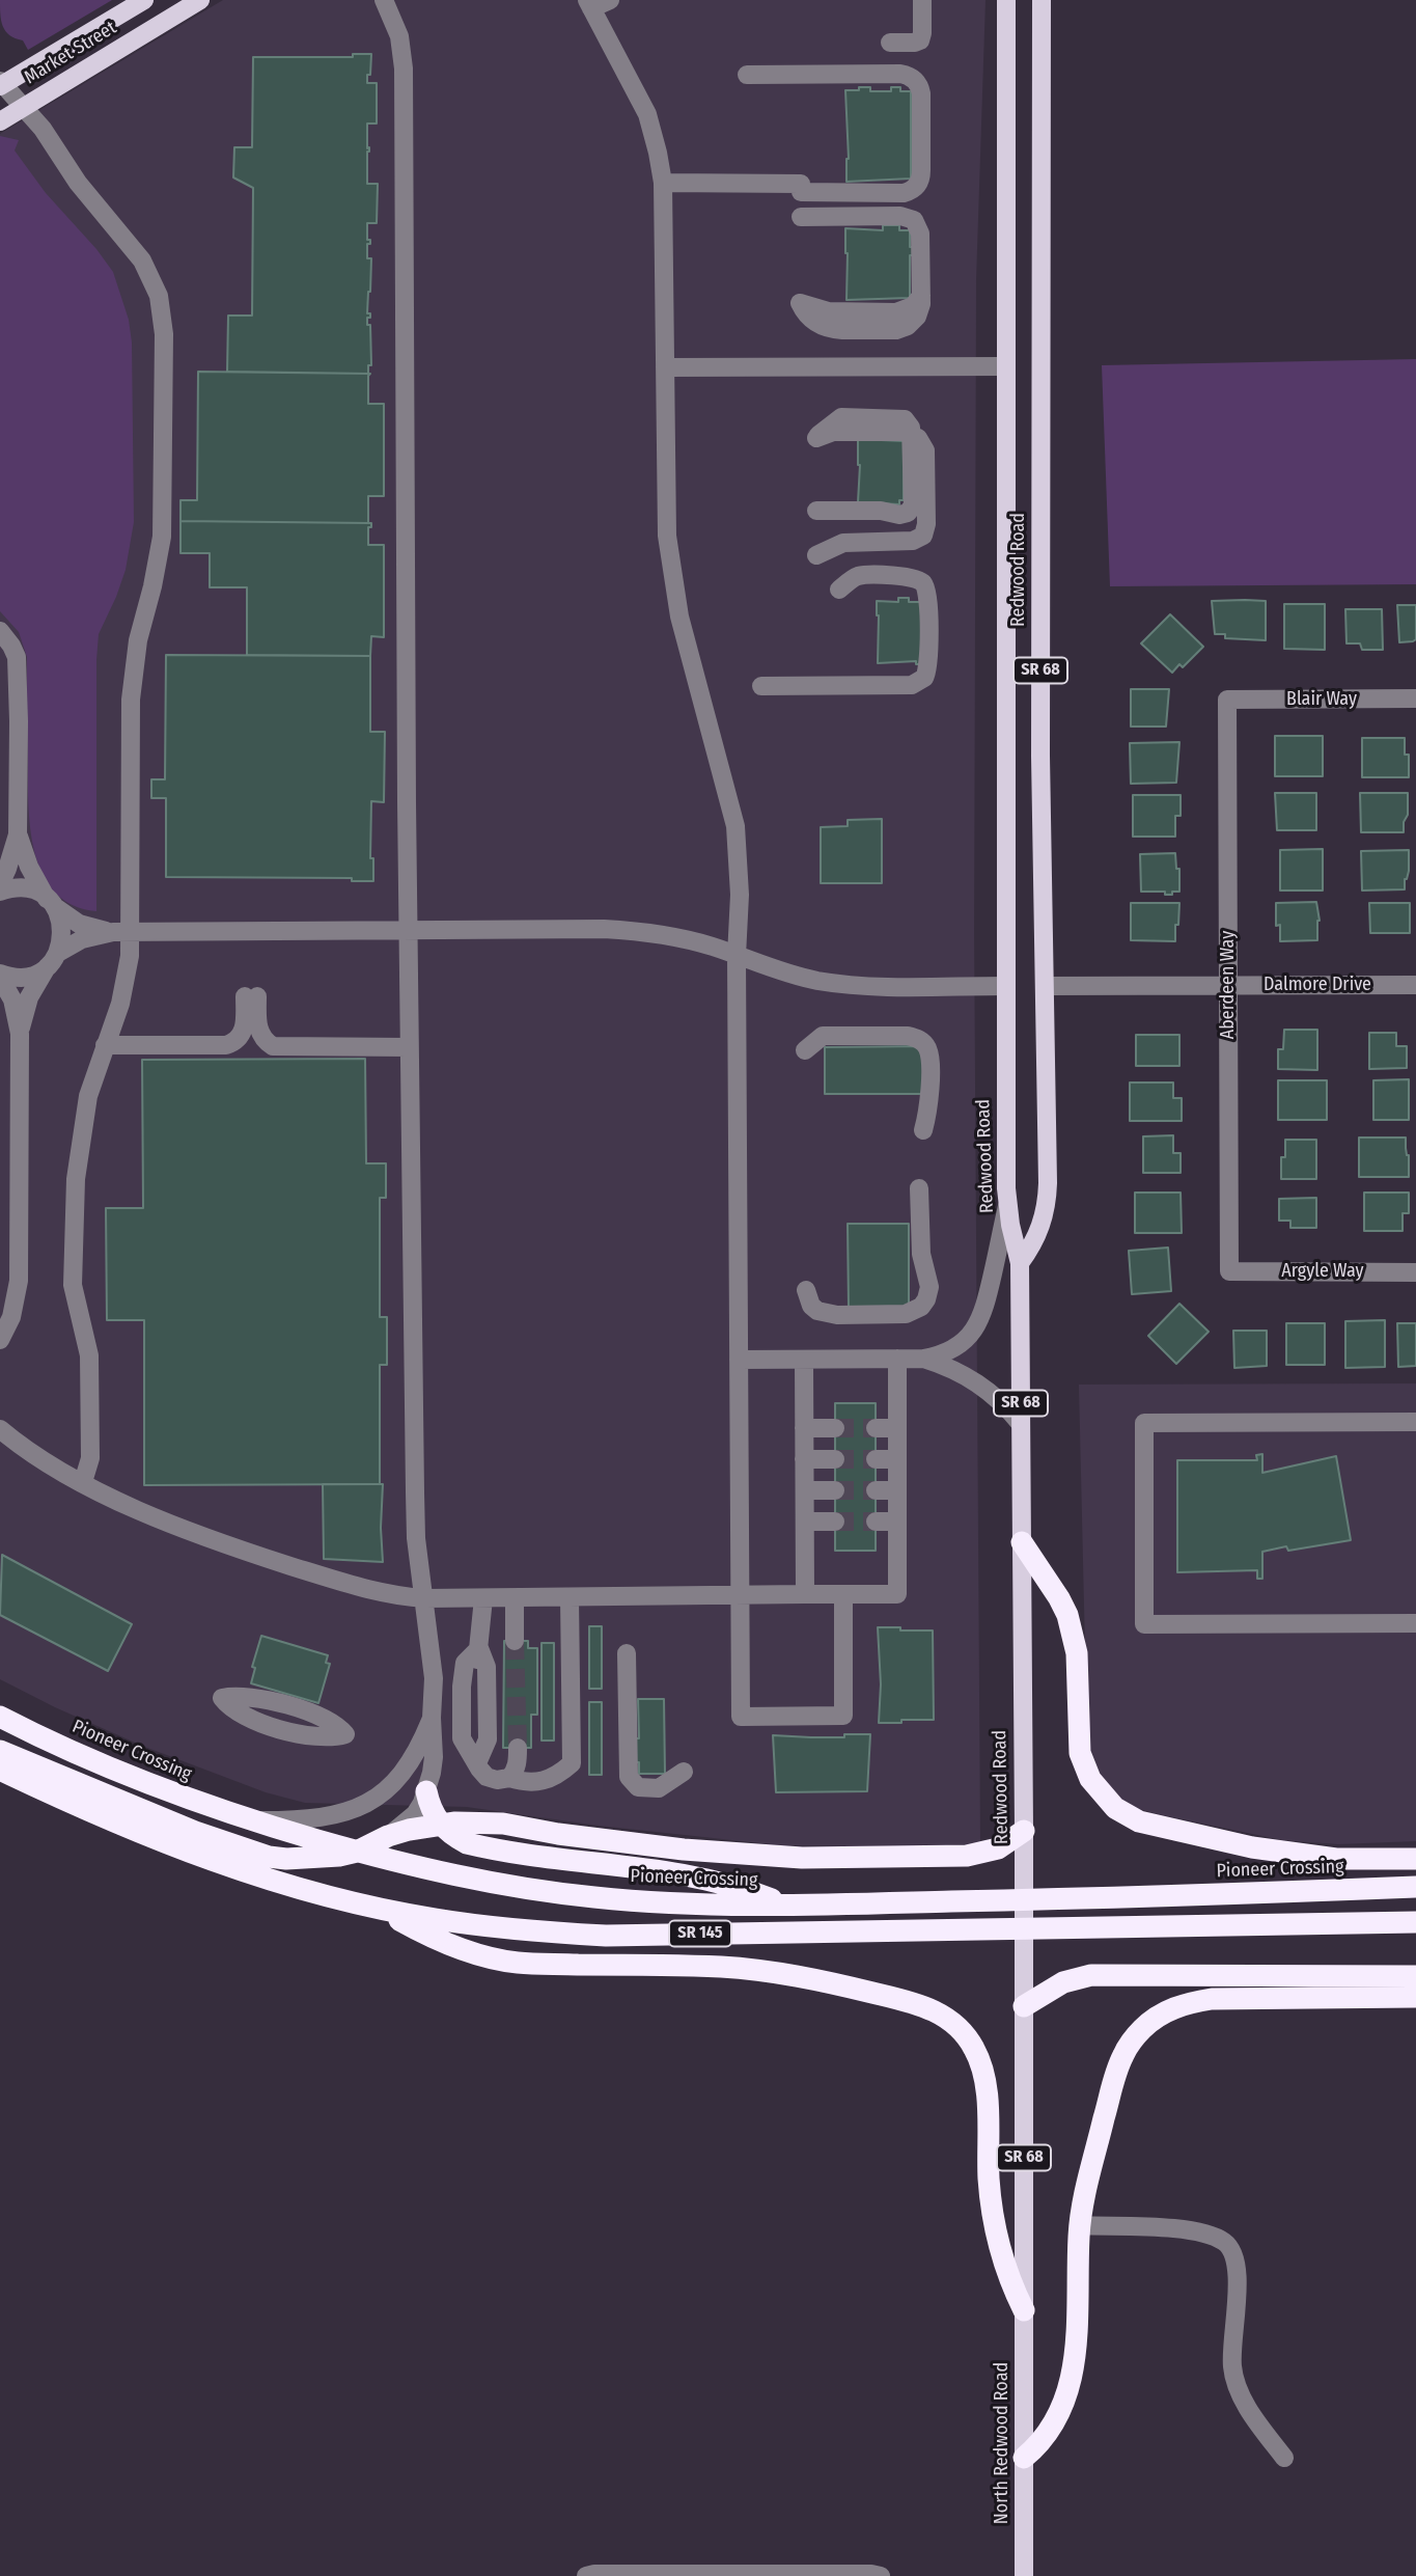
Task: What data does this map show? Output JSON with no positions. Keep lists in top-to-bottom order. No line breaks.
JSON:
{"streets":{"highway":["Pioneer Crossing","SR 145"],"main road":["Market Street","Redwood Road","SR 68","North Redwood Road"],"street":["Blair Way","Aberdeen Way","Dalmore Drive","Argyle Way"]},"crossings":[["Redwood Road","Dalmore Drive"],["Redwood Road","Pioneer Crossing"],["Redwood Road","SR 145"],["Redwood Road","North Redwood Road"],["Blair Way","Aberdeen Way"],["Aberdeen Way","Dalmore Drive"],["Aberdeen Way","Argyle Way"]]}
